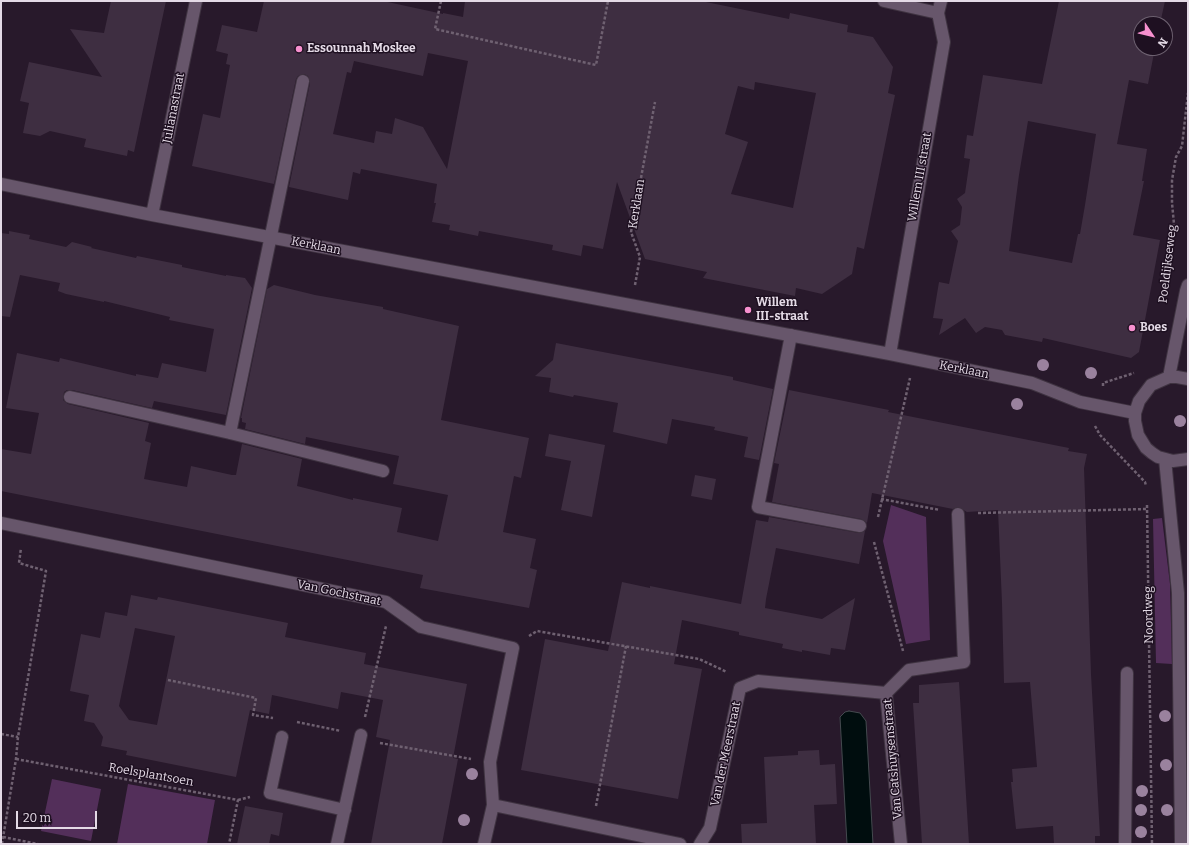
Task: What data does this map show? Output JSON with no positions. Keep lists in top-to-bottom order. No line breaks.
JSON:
{"streets":{"street":["Julianastraat","Willem III straat","Kerklaan","Poeldijkseweg","Van Gochstraat","Van der Meerstraat","Van Catshuysenstraat"],"path":["Noordweg","Roelsplantsoen"]},"crossings":[["Julianastraat","Kerklaan"],["Willem III straat","Kerklaan"]],"places":["Essounnah Moskee","Willem III-straat","Boes"],"scale_bar":"20 m","north":"bottom right"}
